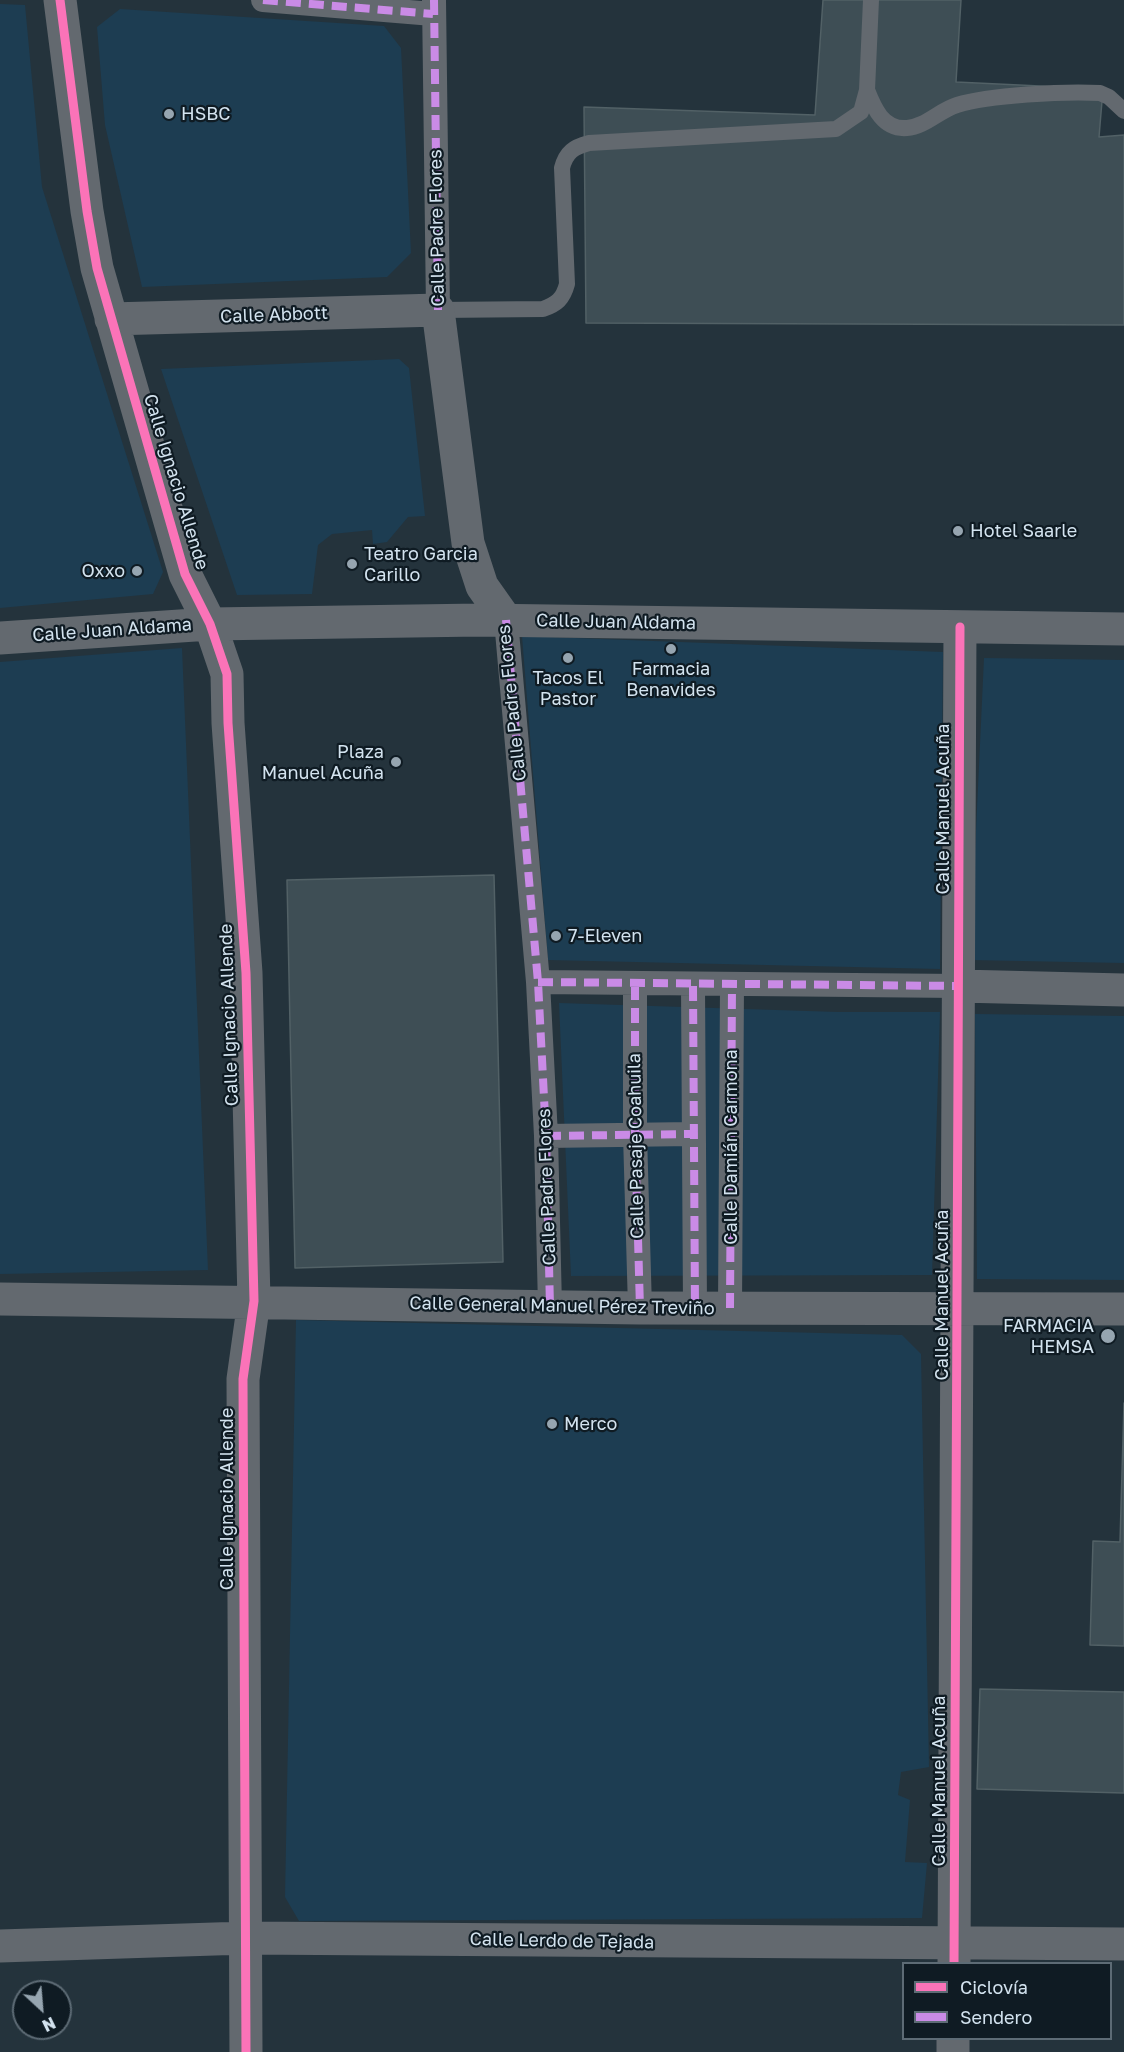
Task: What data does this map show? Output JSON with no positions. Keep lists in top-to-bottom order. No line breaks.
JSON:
{"streets":{"street":["Calle Padre Flores","Calle Abbott","Calle Ignacio Allende","Calle Juan Aldama","Calle Manuel Acuña","Calle Pasaje Coahuila","Calle Damián Carmona","Calle General Manuel Pérez Treviño","Calle Lerdo de Tejada"]},"crossings":[["Calle Padre Flores","Calle Abbott"],["Calle Padre Flores","Calle Juan Aldama"],["Calle Padre Flores","Calle General Manuel Pérez Treviño"],["Calle Abbott","Calle Ignacio Allende"],["Calle Ignacio Allende","Calle Juan Aldama"],["Calle Ignacio Allende","Calle General Manuel Pérez Treviño"],["Calle Ignacio Allende","Calle Lerdo de Tejada"],["Calle Juan Aldama","Calle Manuel Acuña"],["Calle Manuel Acuña","Calle General Manuel Pérez Treviño"],["Calle Manuel Acuña","Calle Lerdo de Tejada"],["Calle Pasaje Coahuila","Calle General Manuel Pérez Treviño"],["Calle Damián Carmona","Calle General Manuel Pérez Treviño"]],"places":["HSBC","Hotel Saarle","Teatro Garcia Carillo","Oxxo","Farmacia Benavides","Tacos El Pastor","Plaza Manuel Acuña","7-Eleven","FARMACIA HEMSA","Merco"],"legend":["Ciclovía","Sendero"],"north":"bottom right"}
